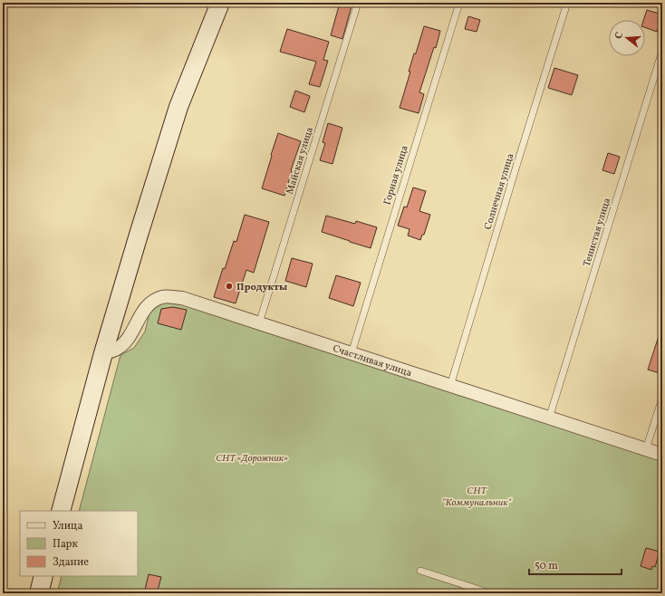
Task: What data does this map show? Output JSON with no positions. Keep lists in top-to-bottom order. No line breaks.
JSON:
{"streets":{"street":["Счастливая улица"],"lane":["Майская улица","Горная улица","Солнечная улица","Тенистая улица"]},"crossings":[["Майская улица","Счастливая улица"],["Горная улица","Счастливая улица"],["Солнечная улица","Счастливая улица"],["Тенистая улица","Счастливая улица"]],"parks":["СНТ «Дорожник»","СНТ \"Коммунальник\""],"places":["Продукты"],"legend":["Улица","Парк","Здание"],"scale_bar":"50 m","north":"left"}
